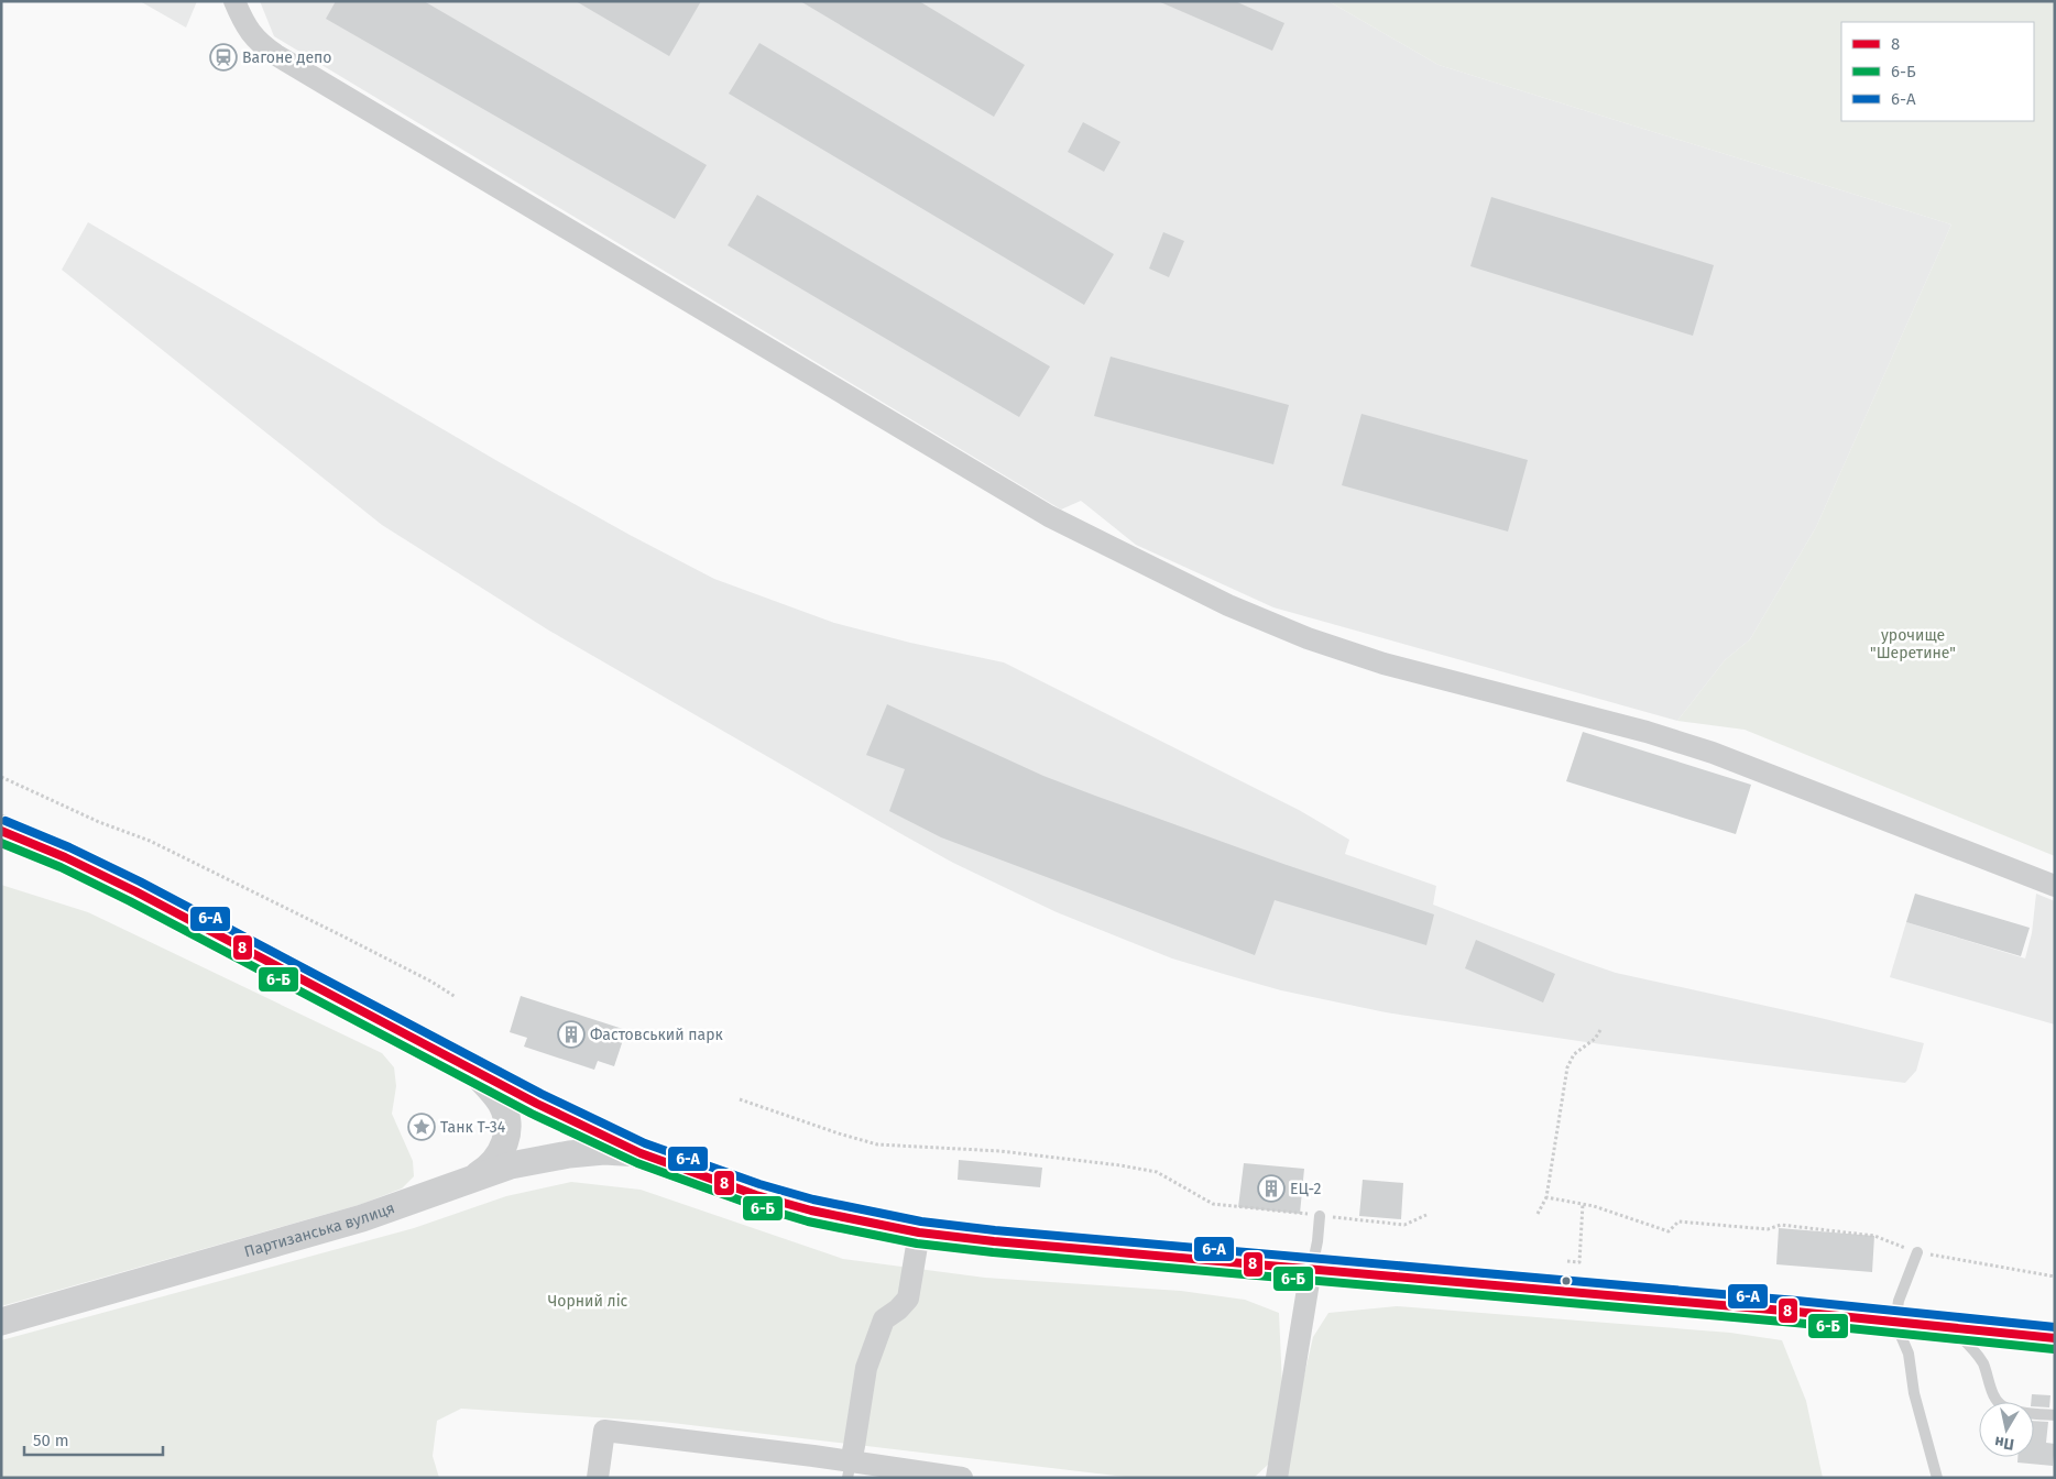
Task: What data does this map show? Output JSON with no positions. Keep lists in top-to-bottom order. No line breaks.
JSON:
{"streets":{"street":["Партизанська вулиця"]},"parks":["урочище \"Шеретине\"","Чорний ліс"],"places":{"station":["Вагоне депо"],"building":["Фастовський парк","ЕЦ-2"],"place":["Танк Т-34"]},"lines":["transit line 6-А","transit line 8","transit line 6-Б"],"legend":["8","6-Б","6-А"],"scale_bar":"50 m","north":"bottom"}
